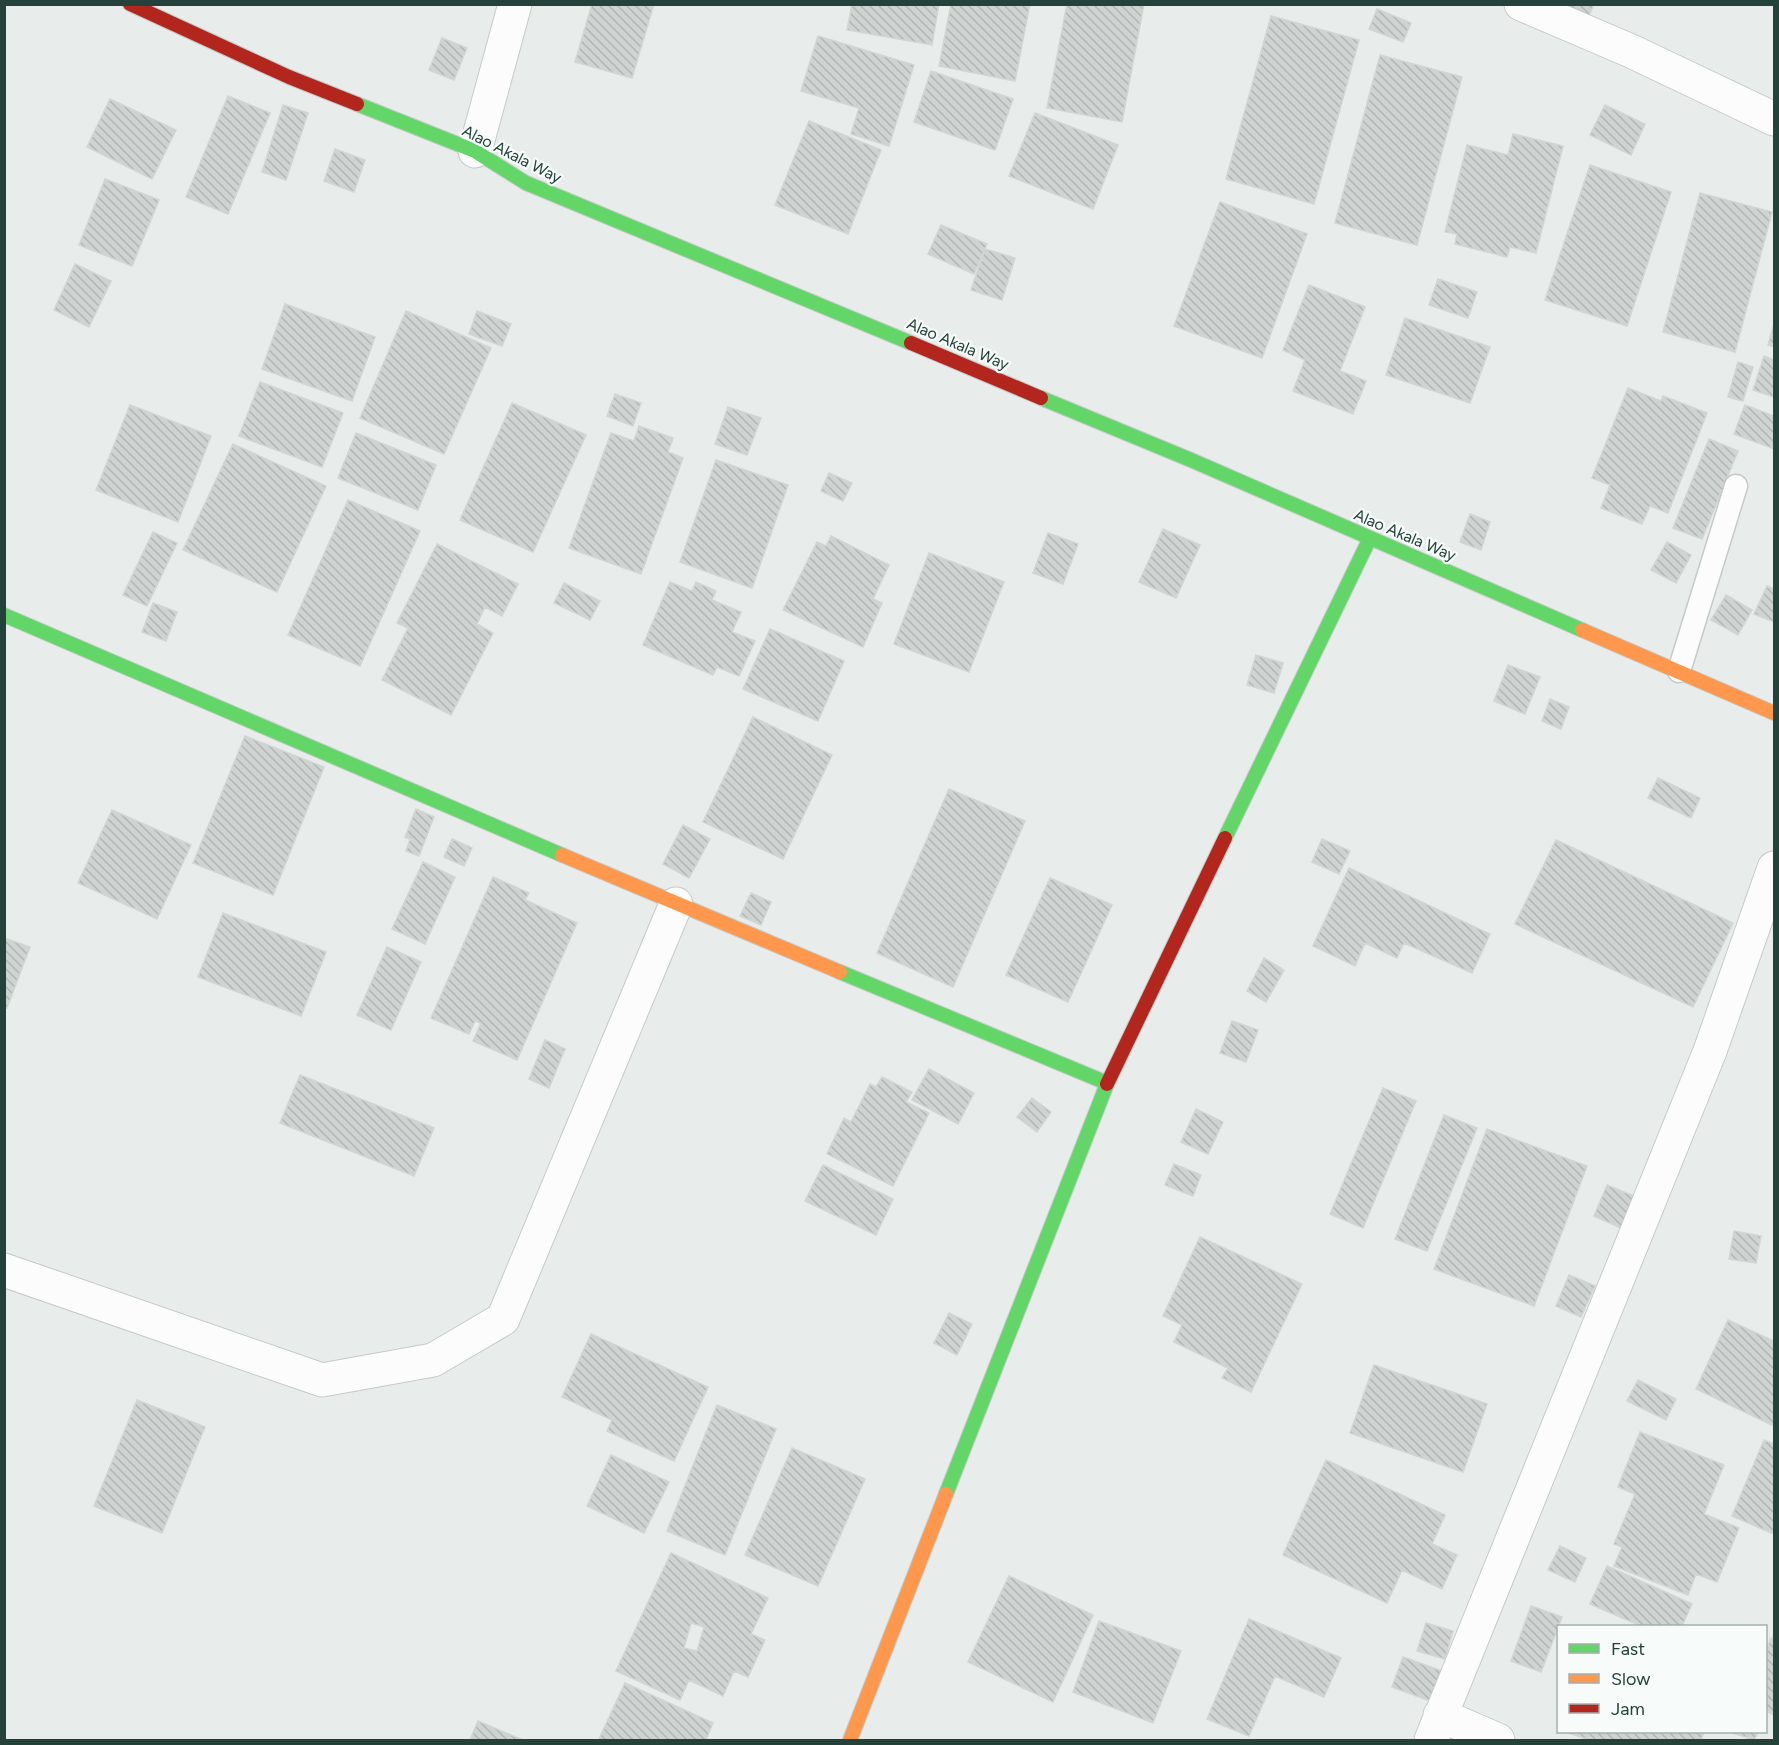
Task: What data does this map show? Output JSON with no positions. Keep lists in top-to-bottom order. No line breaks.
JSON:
{"streets":{"street":["Alao Akala Way"]},"legend":["Fast","Slow","Jam"]}
